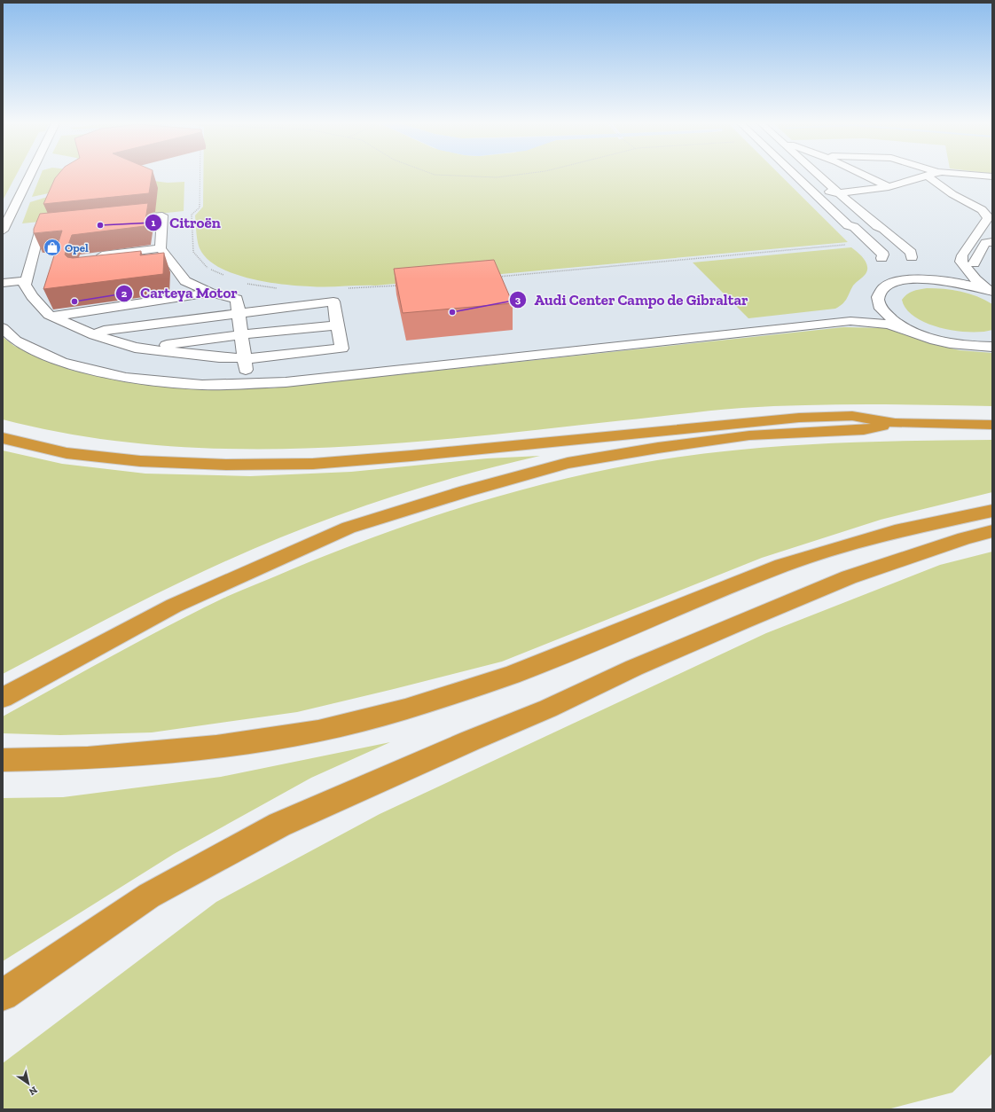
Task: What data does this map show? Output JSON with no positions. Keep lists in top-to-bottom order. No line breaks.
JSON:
{"places":{"other":["Citroën","Carteya Motor","Audi Center Campo de Gibraltar"],"shop":["Opel"]},"north":"bottom right"}
